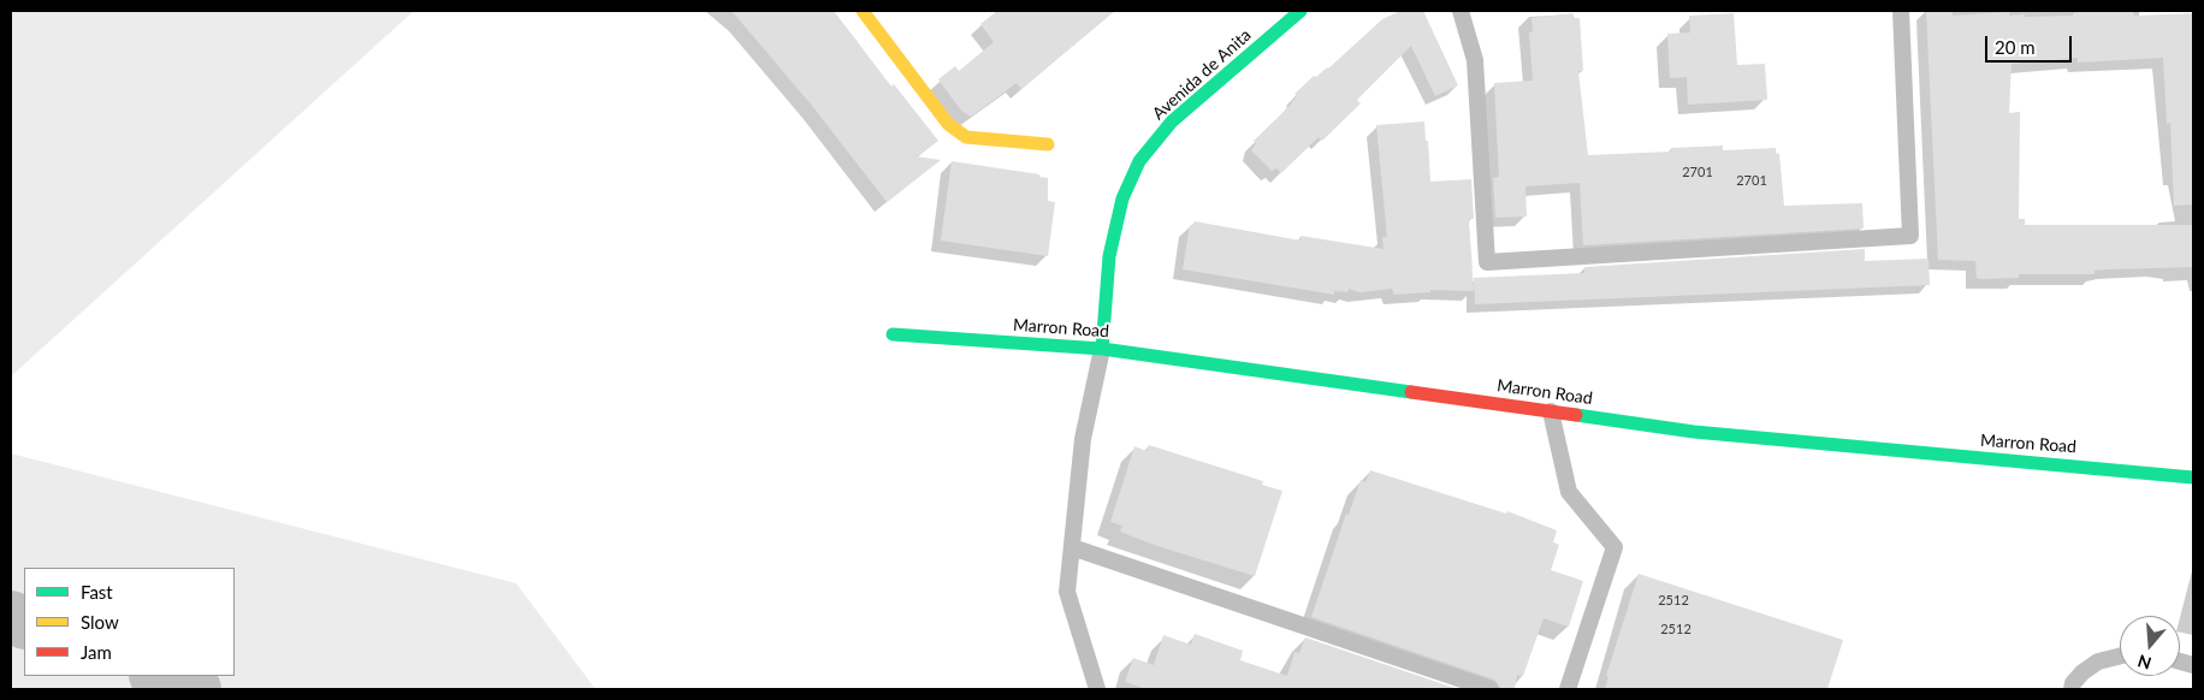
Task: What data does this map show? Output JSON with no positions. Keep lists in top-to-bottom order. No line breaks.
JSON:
{"streets":{"street":["Avenida de Anita","Marron Road"]},"crossings":[["Avenida de Anita","Marron Road"]],"house_numbers":["2701","2701","2512","2512"],"legend":["Fast","Slow","Jam"],"scale_bar":"20 m","north":"bottom"}
